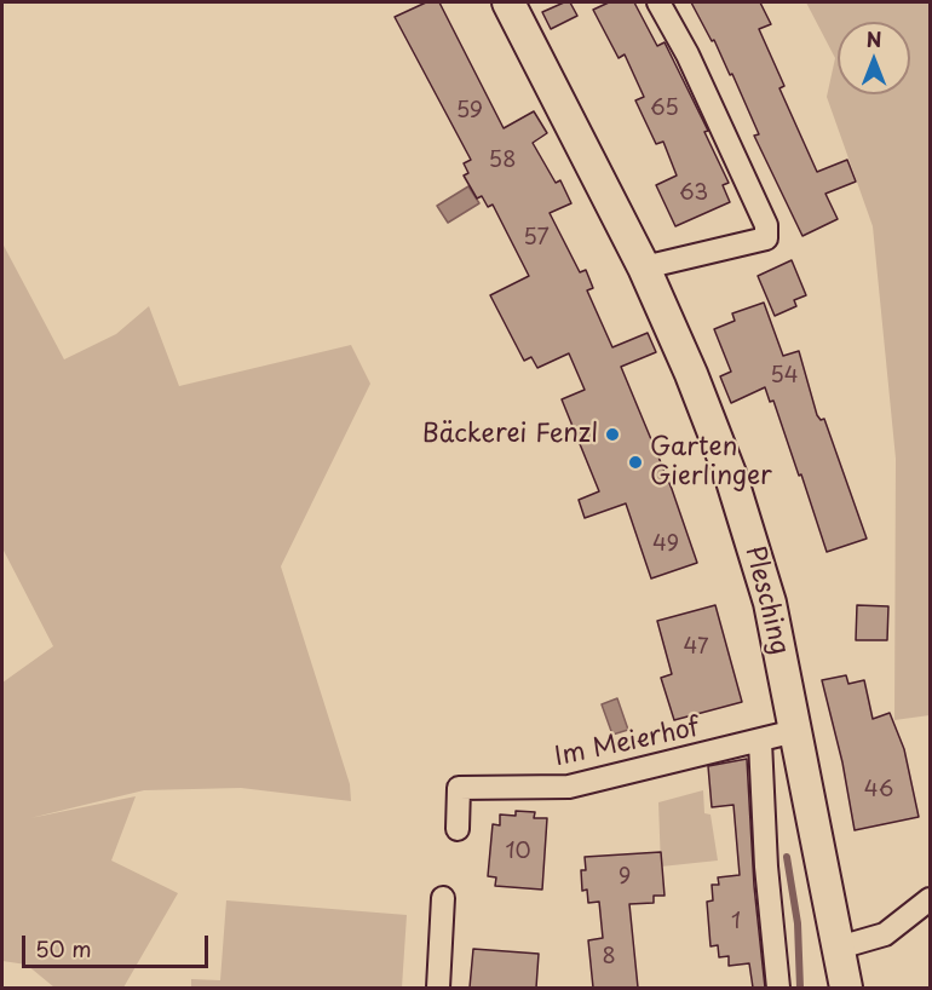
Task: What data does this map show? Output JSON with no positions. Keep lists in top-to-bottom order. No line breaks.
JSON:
{"streets":{"main road":["Plesching"],"street":["Im Meierhof"]},"crossings":[["Plesching","Im Meierhof"]],"places":["Bäckerei Fenzl","Garten Gierlinger"],"house_numbers":["65","59","58","63","57","54","49","47","46","10","9","1","8"],"scale_bar":"50 m","north":"top"}
